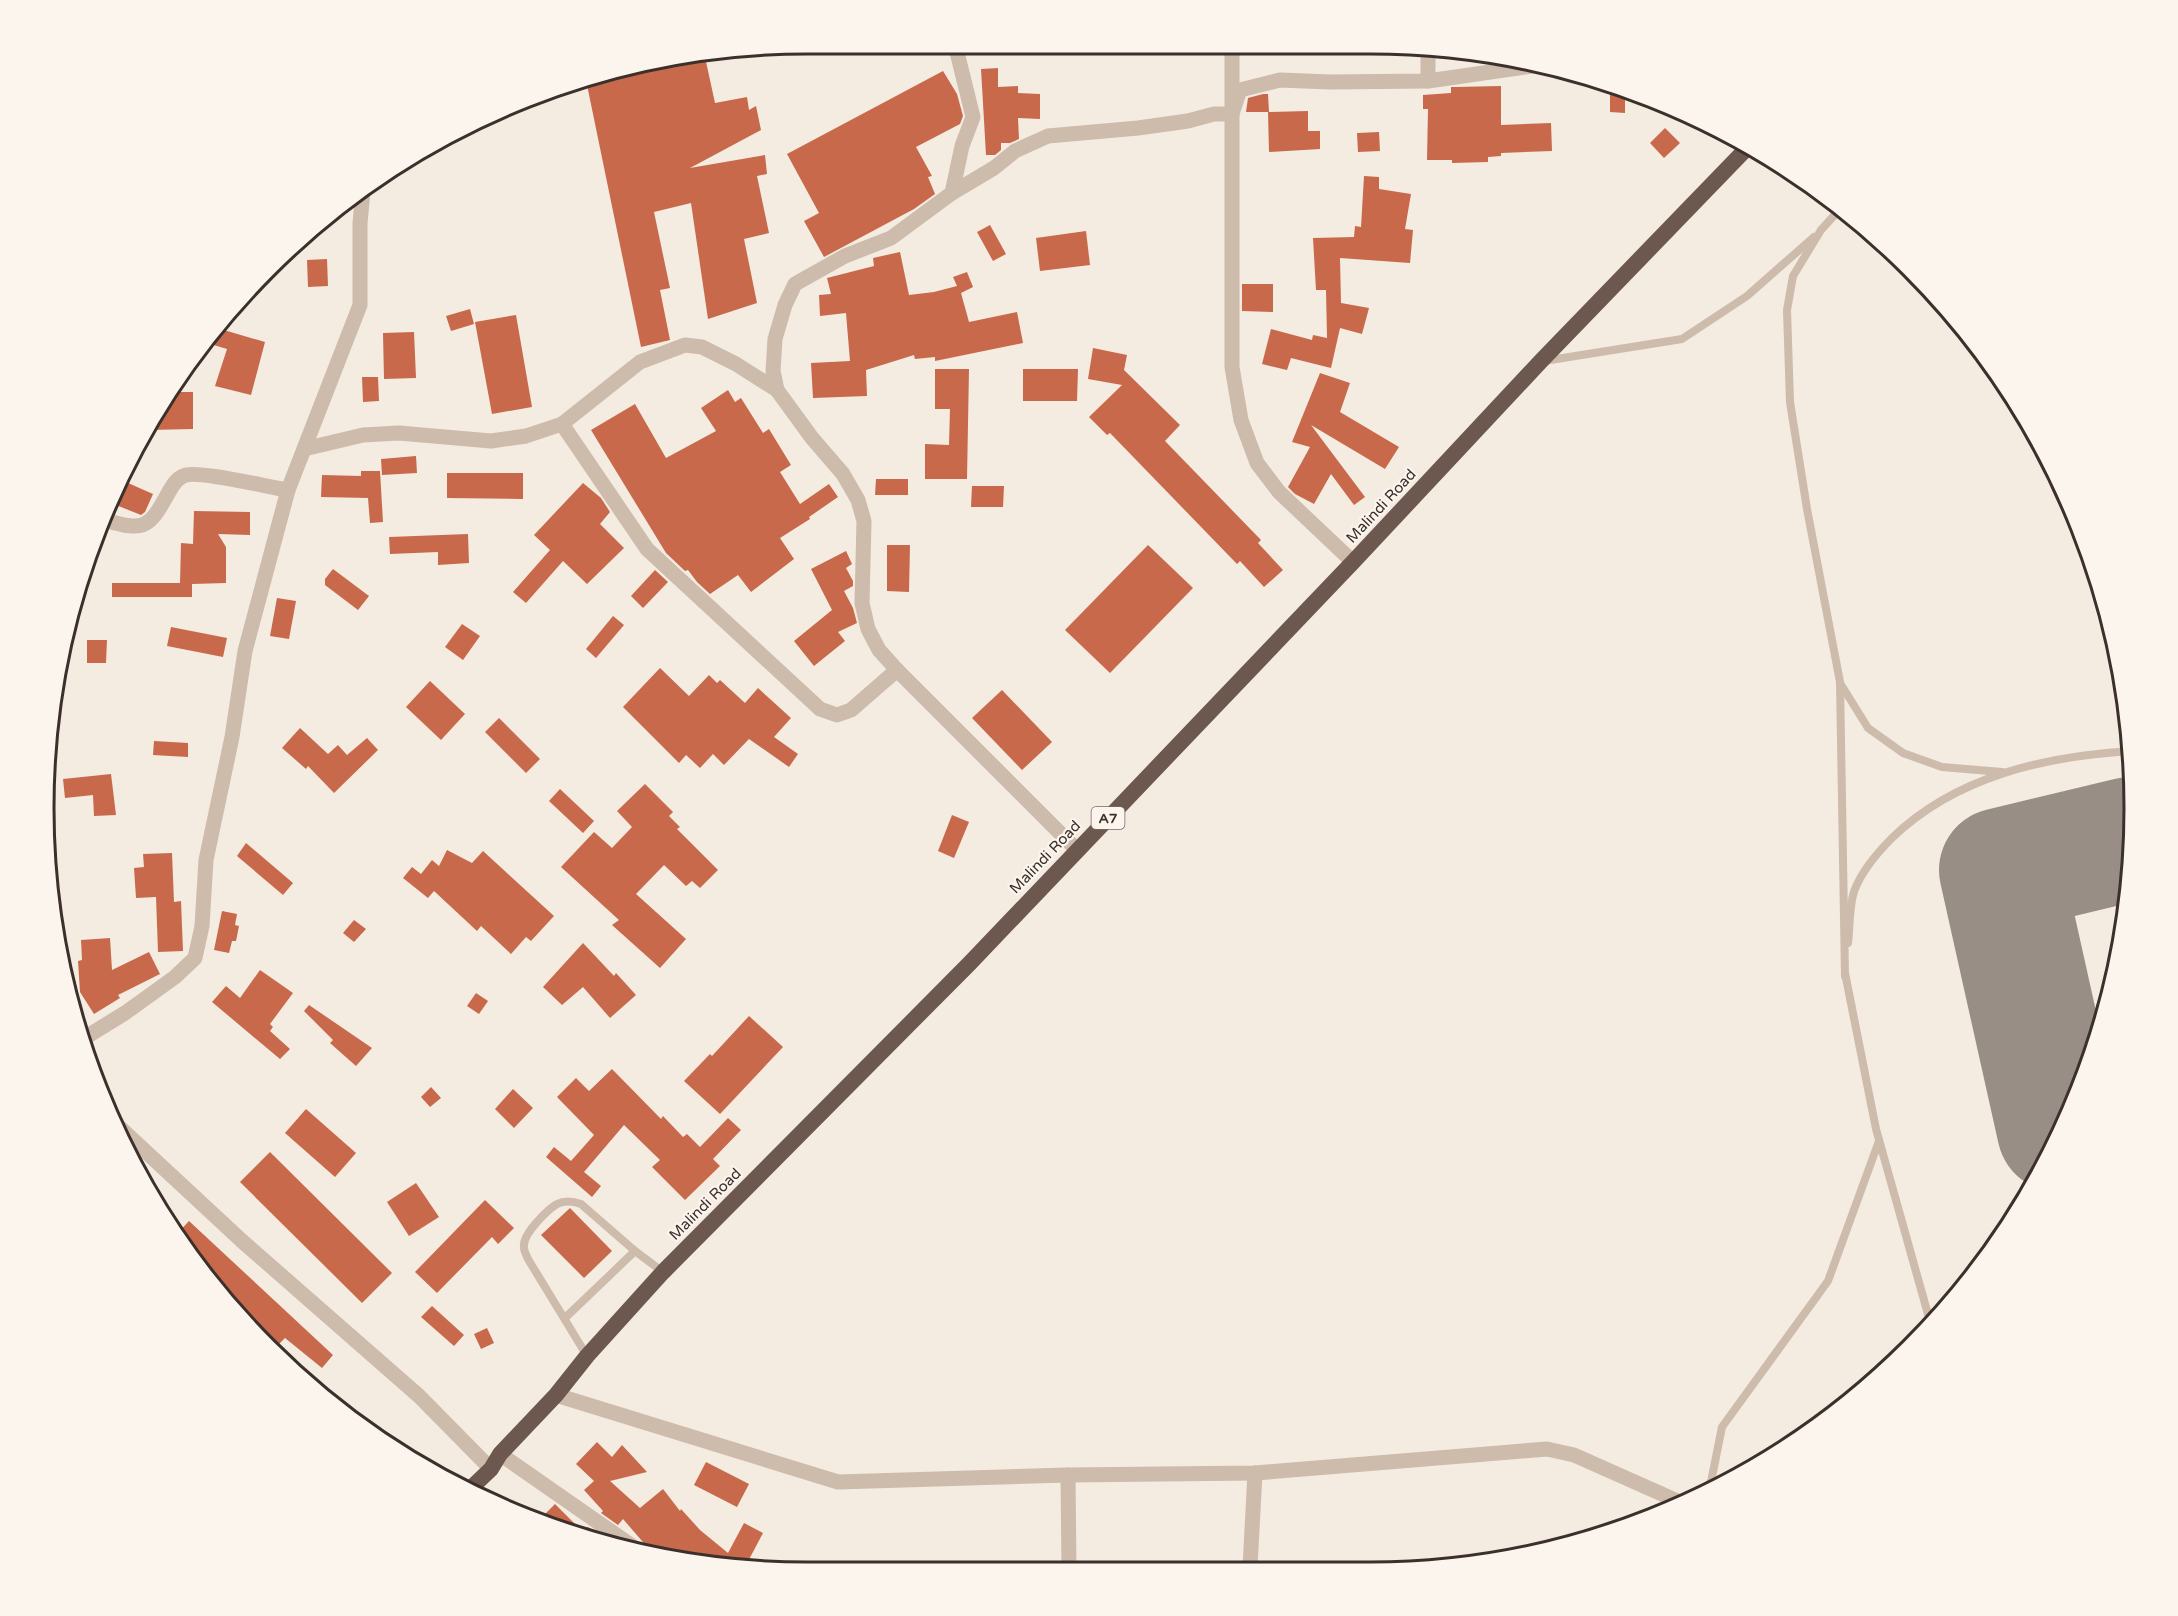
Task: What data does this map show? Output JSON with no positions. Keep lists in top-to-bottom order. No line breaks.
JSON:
{"streets":{"highway":["Malindi Road","A7"]}}
